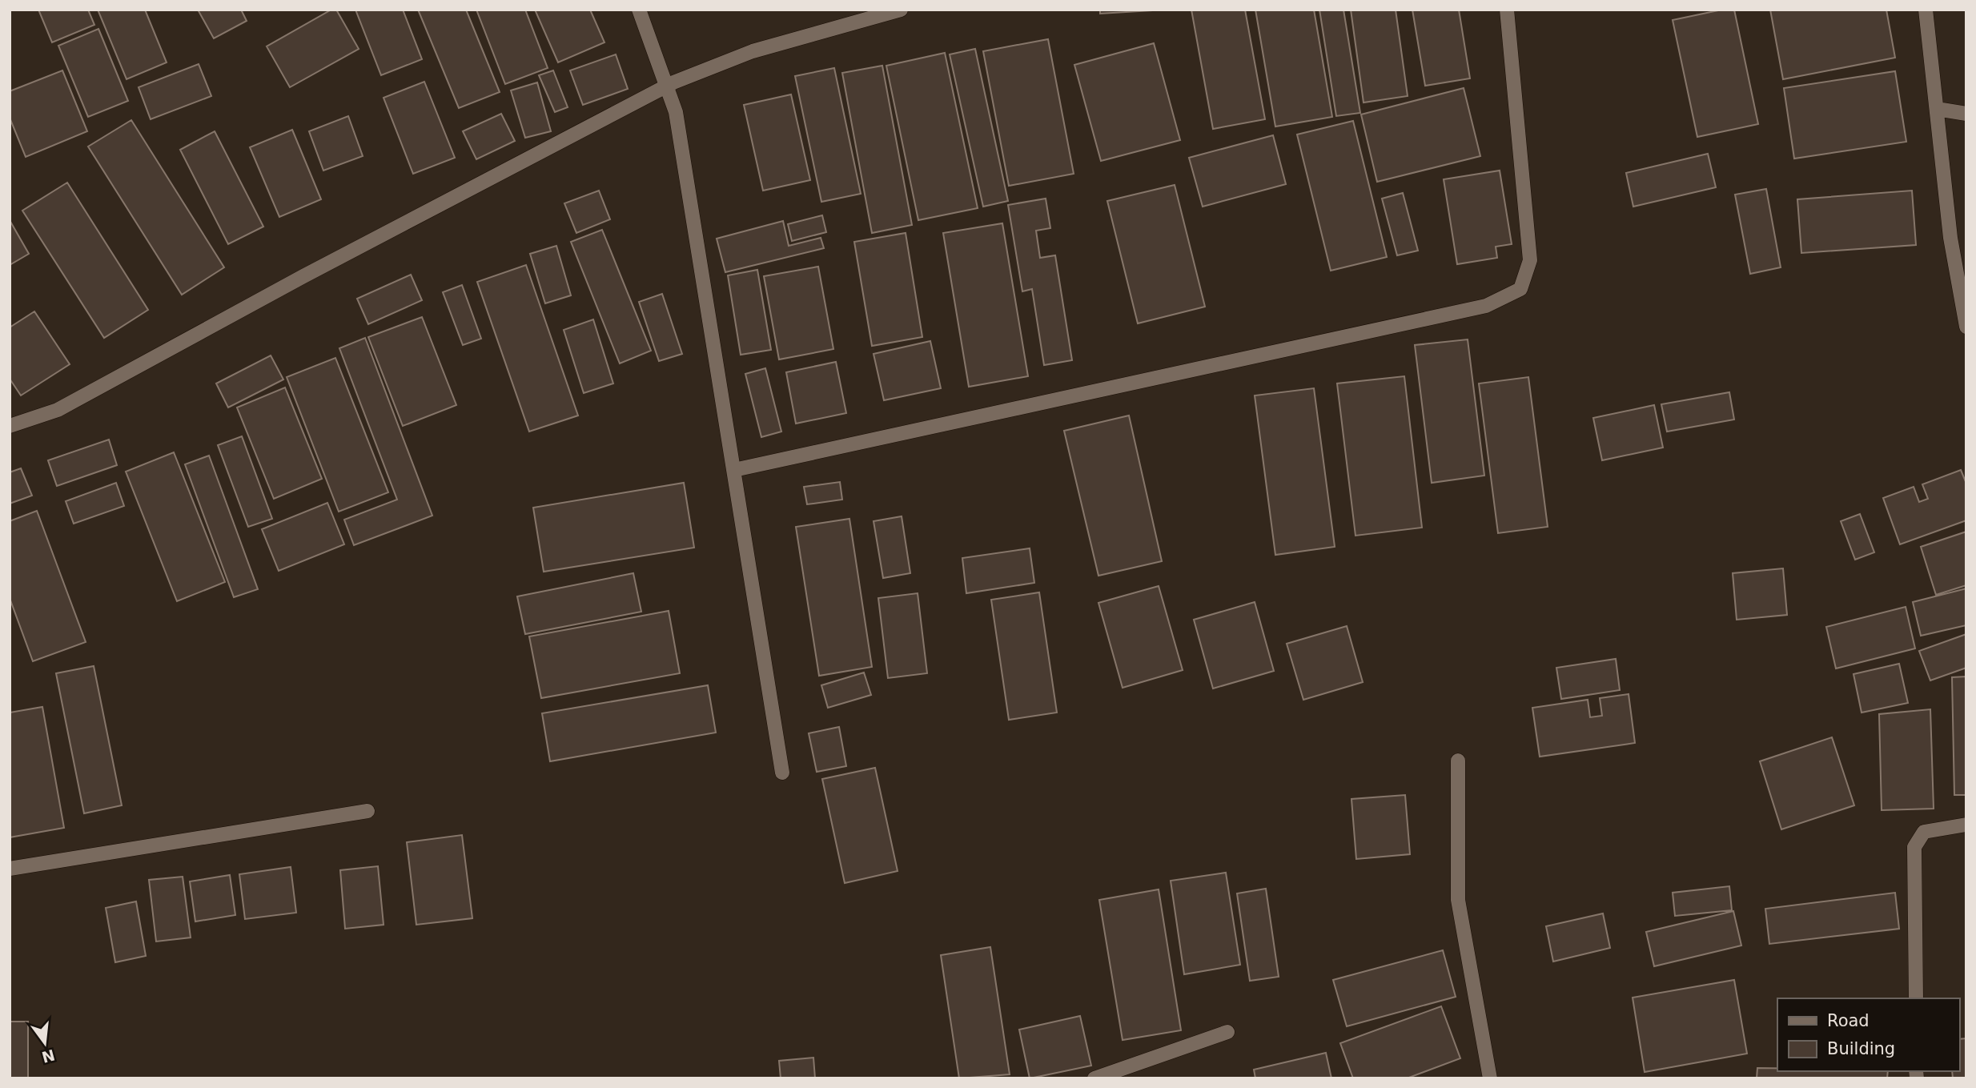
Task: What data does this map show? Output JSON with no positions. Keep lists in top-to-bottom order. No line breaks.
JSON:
{"legend":["Road","Building"],"north":"bottom"}
